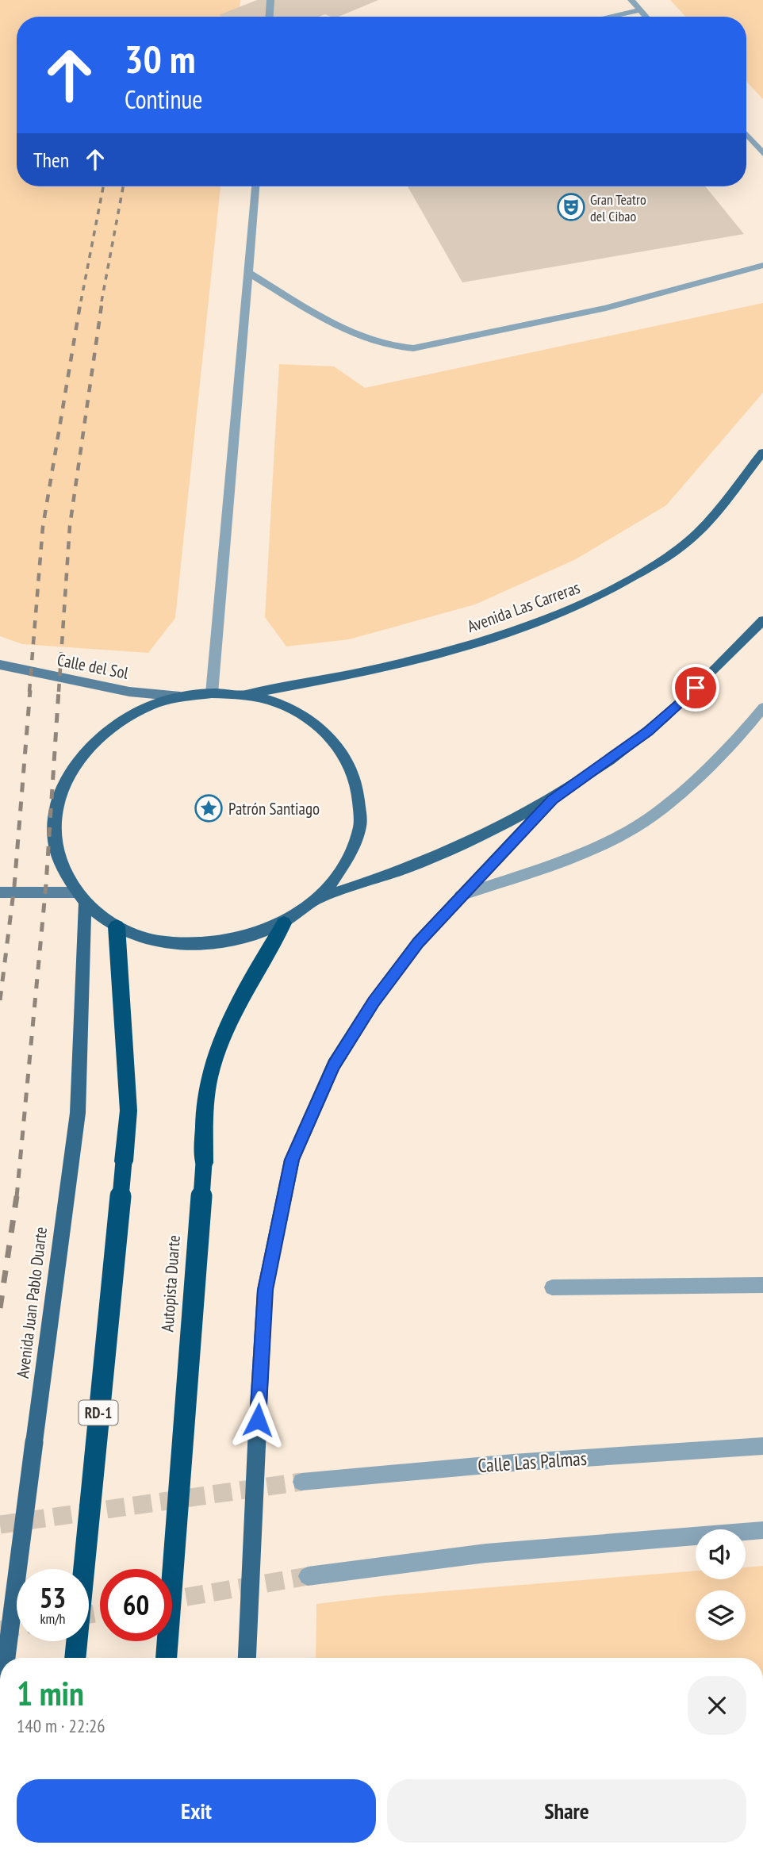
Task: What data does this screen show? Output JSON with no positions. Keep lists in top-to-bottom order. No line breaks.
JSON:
{"streets":{"highway":["Autopista Duarte","RD-1"],"main road":["Avenida Las Carreras","Calle del Sol","Avenida Juan Pablo Duarte"],"street":["Calle Las Palmas"]},"places":{"theatre":["Gran Teatro del Cibao"],"place":["Patrón Santiago"]},"page":{"turn":["30 m","Continue"],"then":"Then","speed":"53 km/h","limit":"60","heading":["1 min","140 m · 22:26"],"buttons":["Exit","Share"]}}
